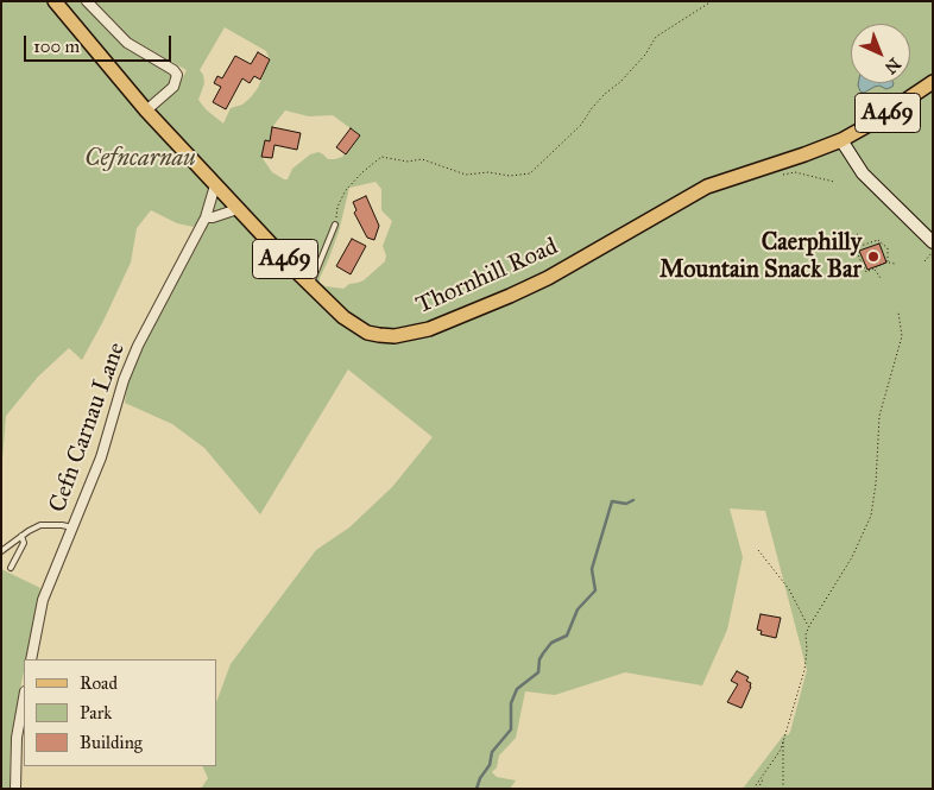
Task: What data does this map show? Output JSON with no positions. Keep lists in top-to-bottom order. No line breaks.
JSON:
{"streets":{"main road":["A469","Thornhill Road"],"street":["Cefn Carnau Lane"]},"crossings":[["A469","Thornhill Road"],["Thornhill Road","Cefn Carnau Lane"]],"parks":["Cefncarnau"],"places":["Caerphilly Mountain Snack Bar"],"legend":["Road","Park","Building"],"scale_bar":"100 m","north":"bottom right"}
